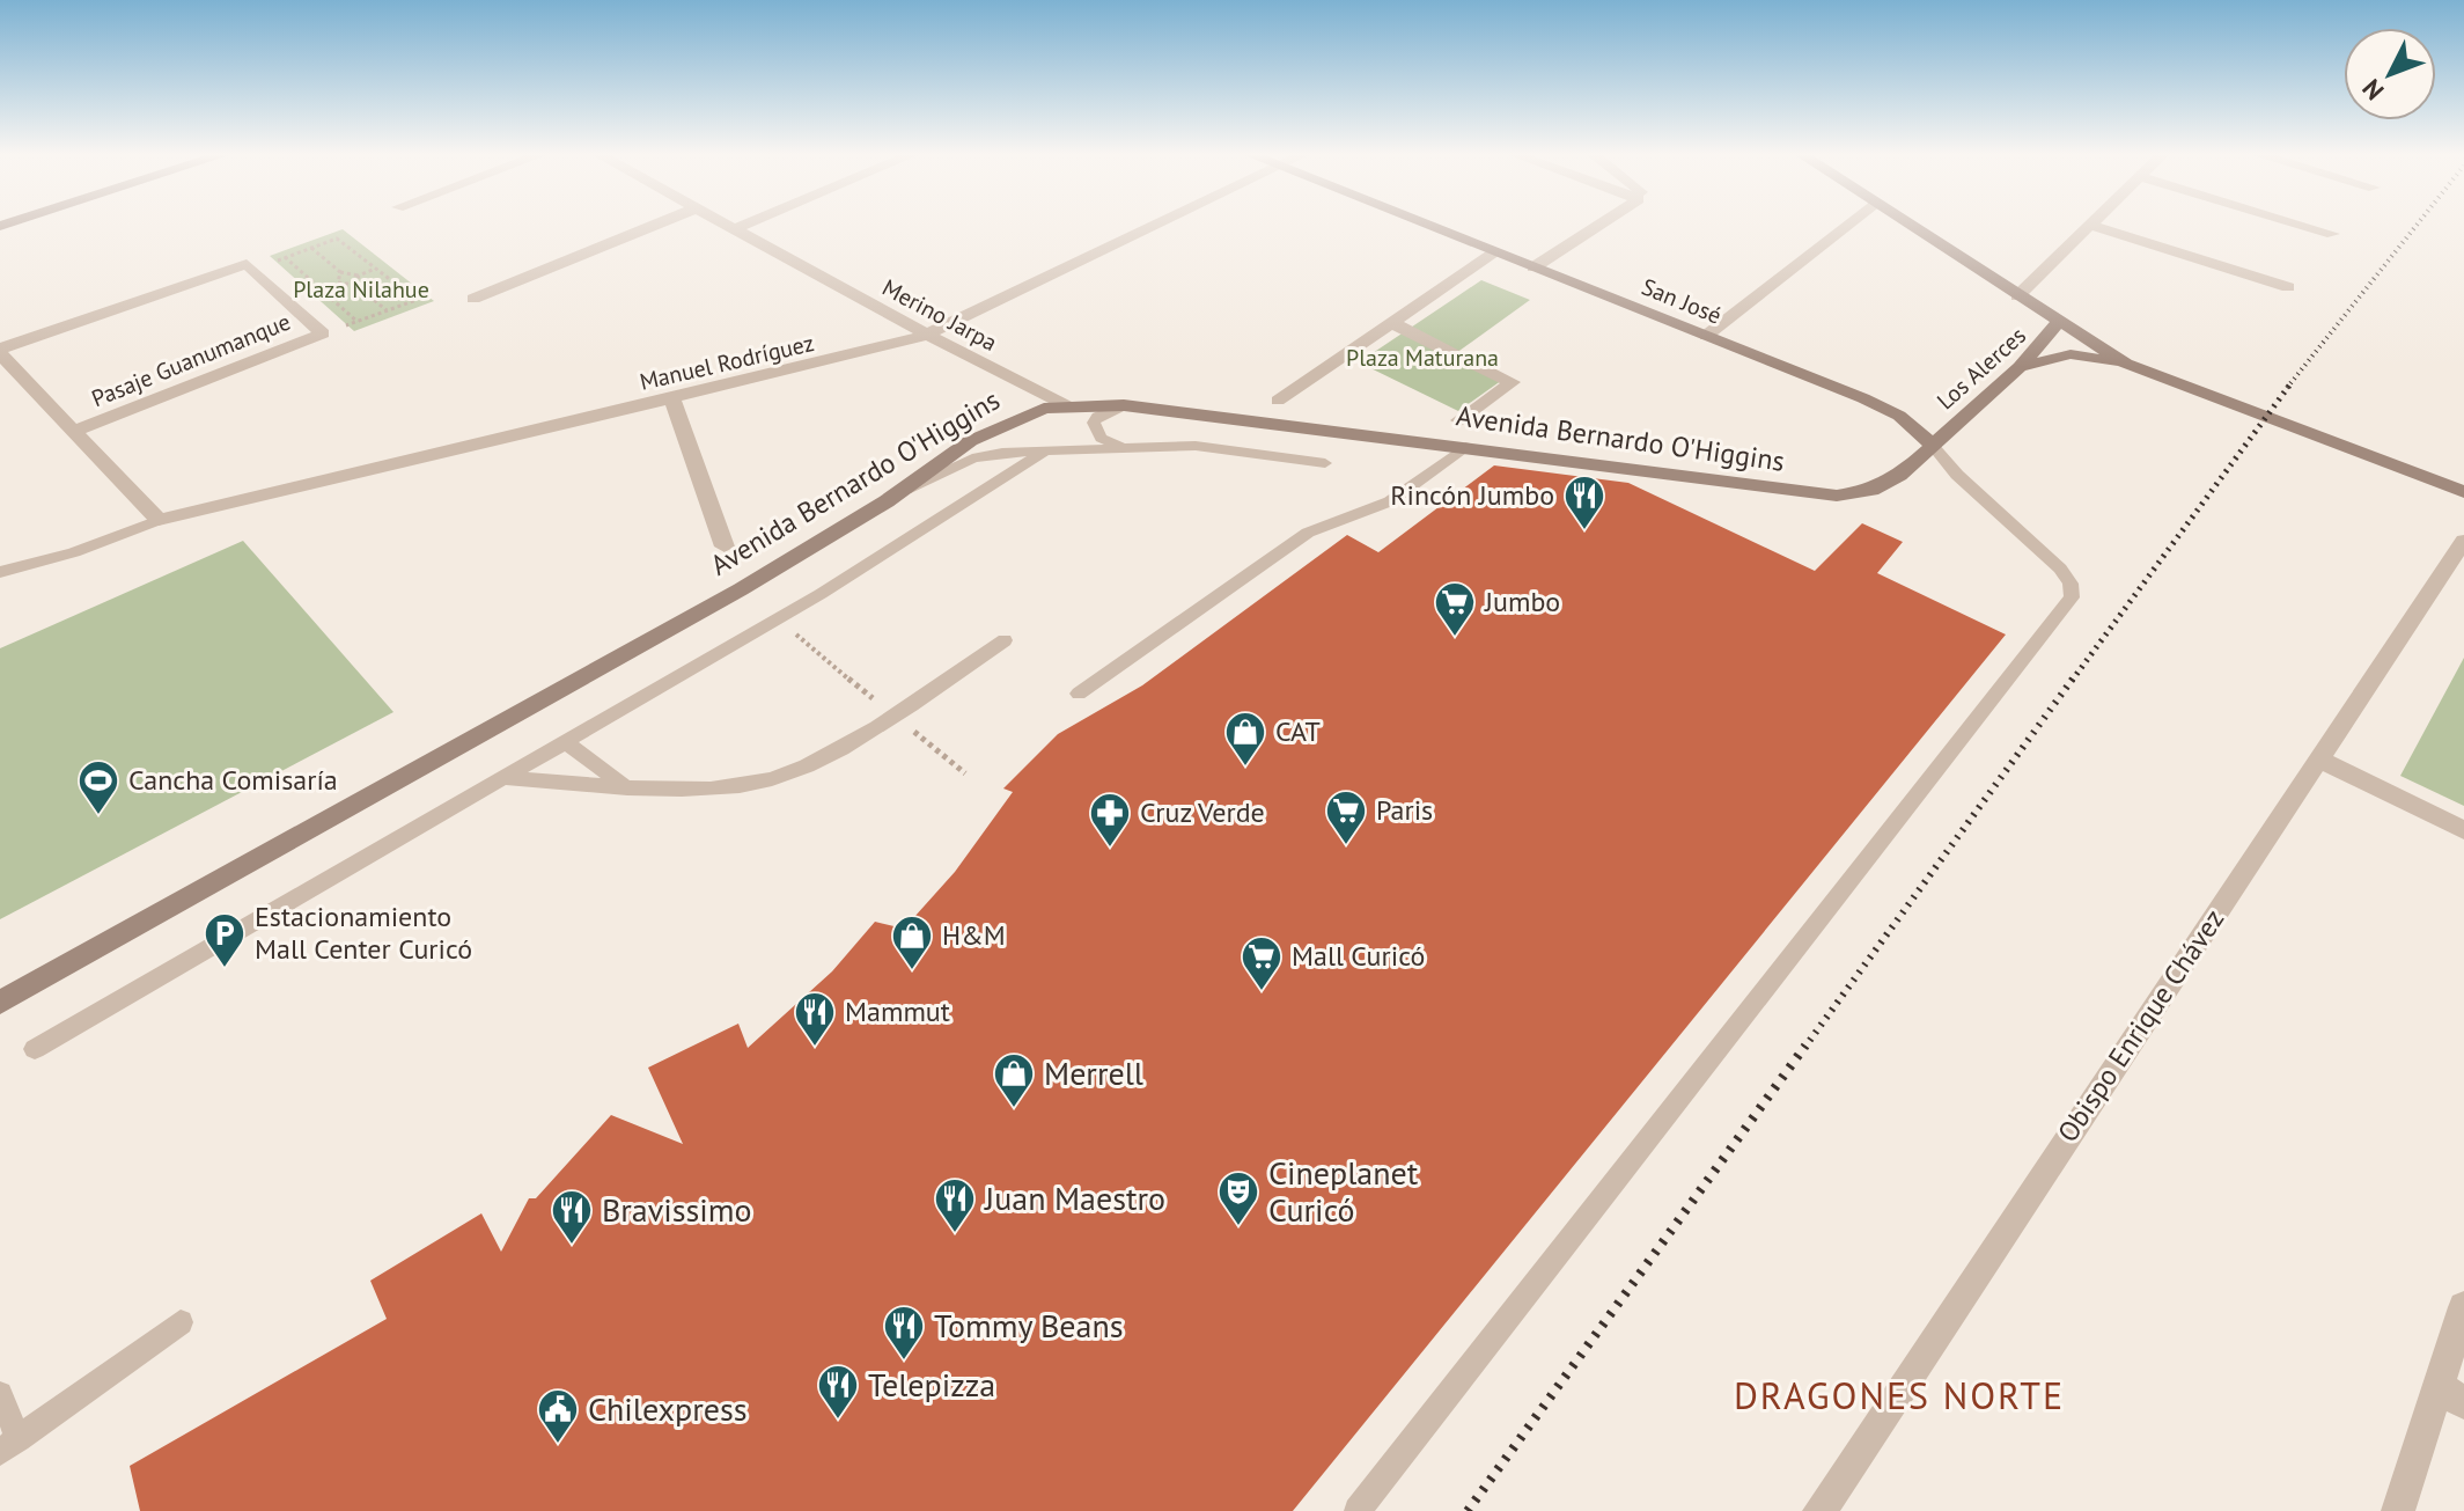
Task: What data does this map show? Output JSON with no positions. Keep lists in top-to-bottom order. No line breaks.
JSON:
{"streets":{"main road":["San José","Los Alerces","Avenida Bernardo O'Higgins"],"street":["Merino Jarpa","Pasaje Guanumanque","Manuel Rodríguez","Obispo Enrique Chávez"]},"crossings":[["San José","Los Alerces"],["San José","Avenida Bernardo O'Higgins"],["Merino Jarpa","Manuel Rodríguez"],["Merino Jarpa","Avenida Bernardo O'Higgins"],["Los Alerces","Avenida Bernardo O'Higgins"]],"districts":["DRAGONES NORTE"],"parks":["Plaza Nilahue","Plaza Maturana"],"places":{"restaurant":["Rincón Jumbo","Mammut","Juan Maestro","Bravissimo","Tommy Beans","Telepizza"],"supermarket":["Jumbo","Paris","Mall Curicó"],"shop":["CAT","H&M","Merrell"],"sports":["Cancha Comisaría"],"pharmacy":["Cruz Verde"],"parking":["Estacionamiento Mall Center Curicó"],"theatre":["Cineplanet Curicó"],"public building":["Chilexpress"]},"north":"bottom left"}
